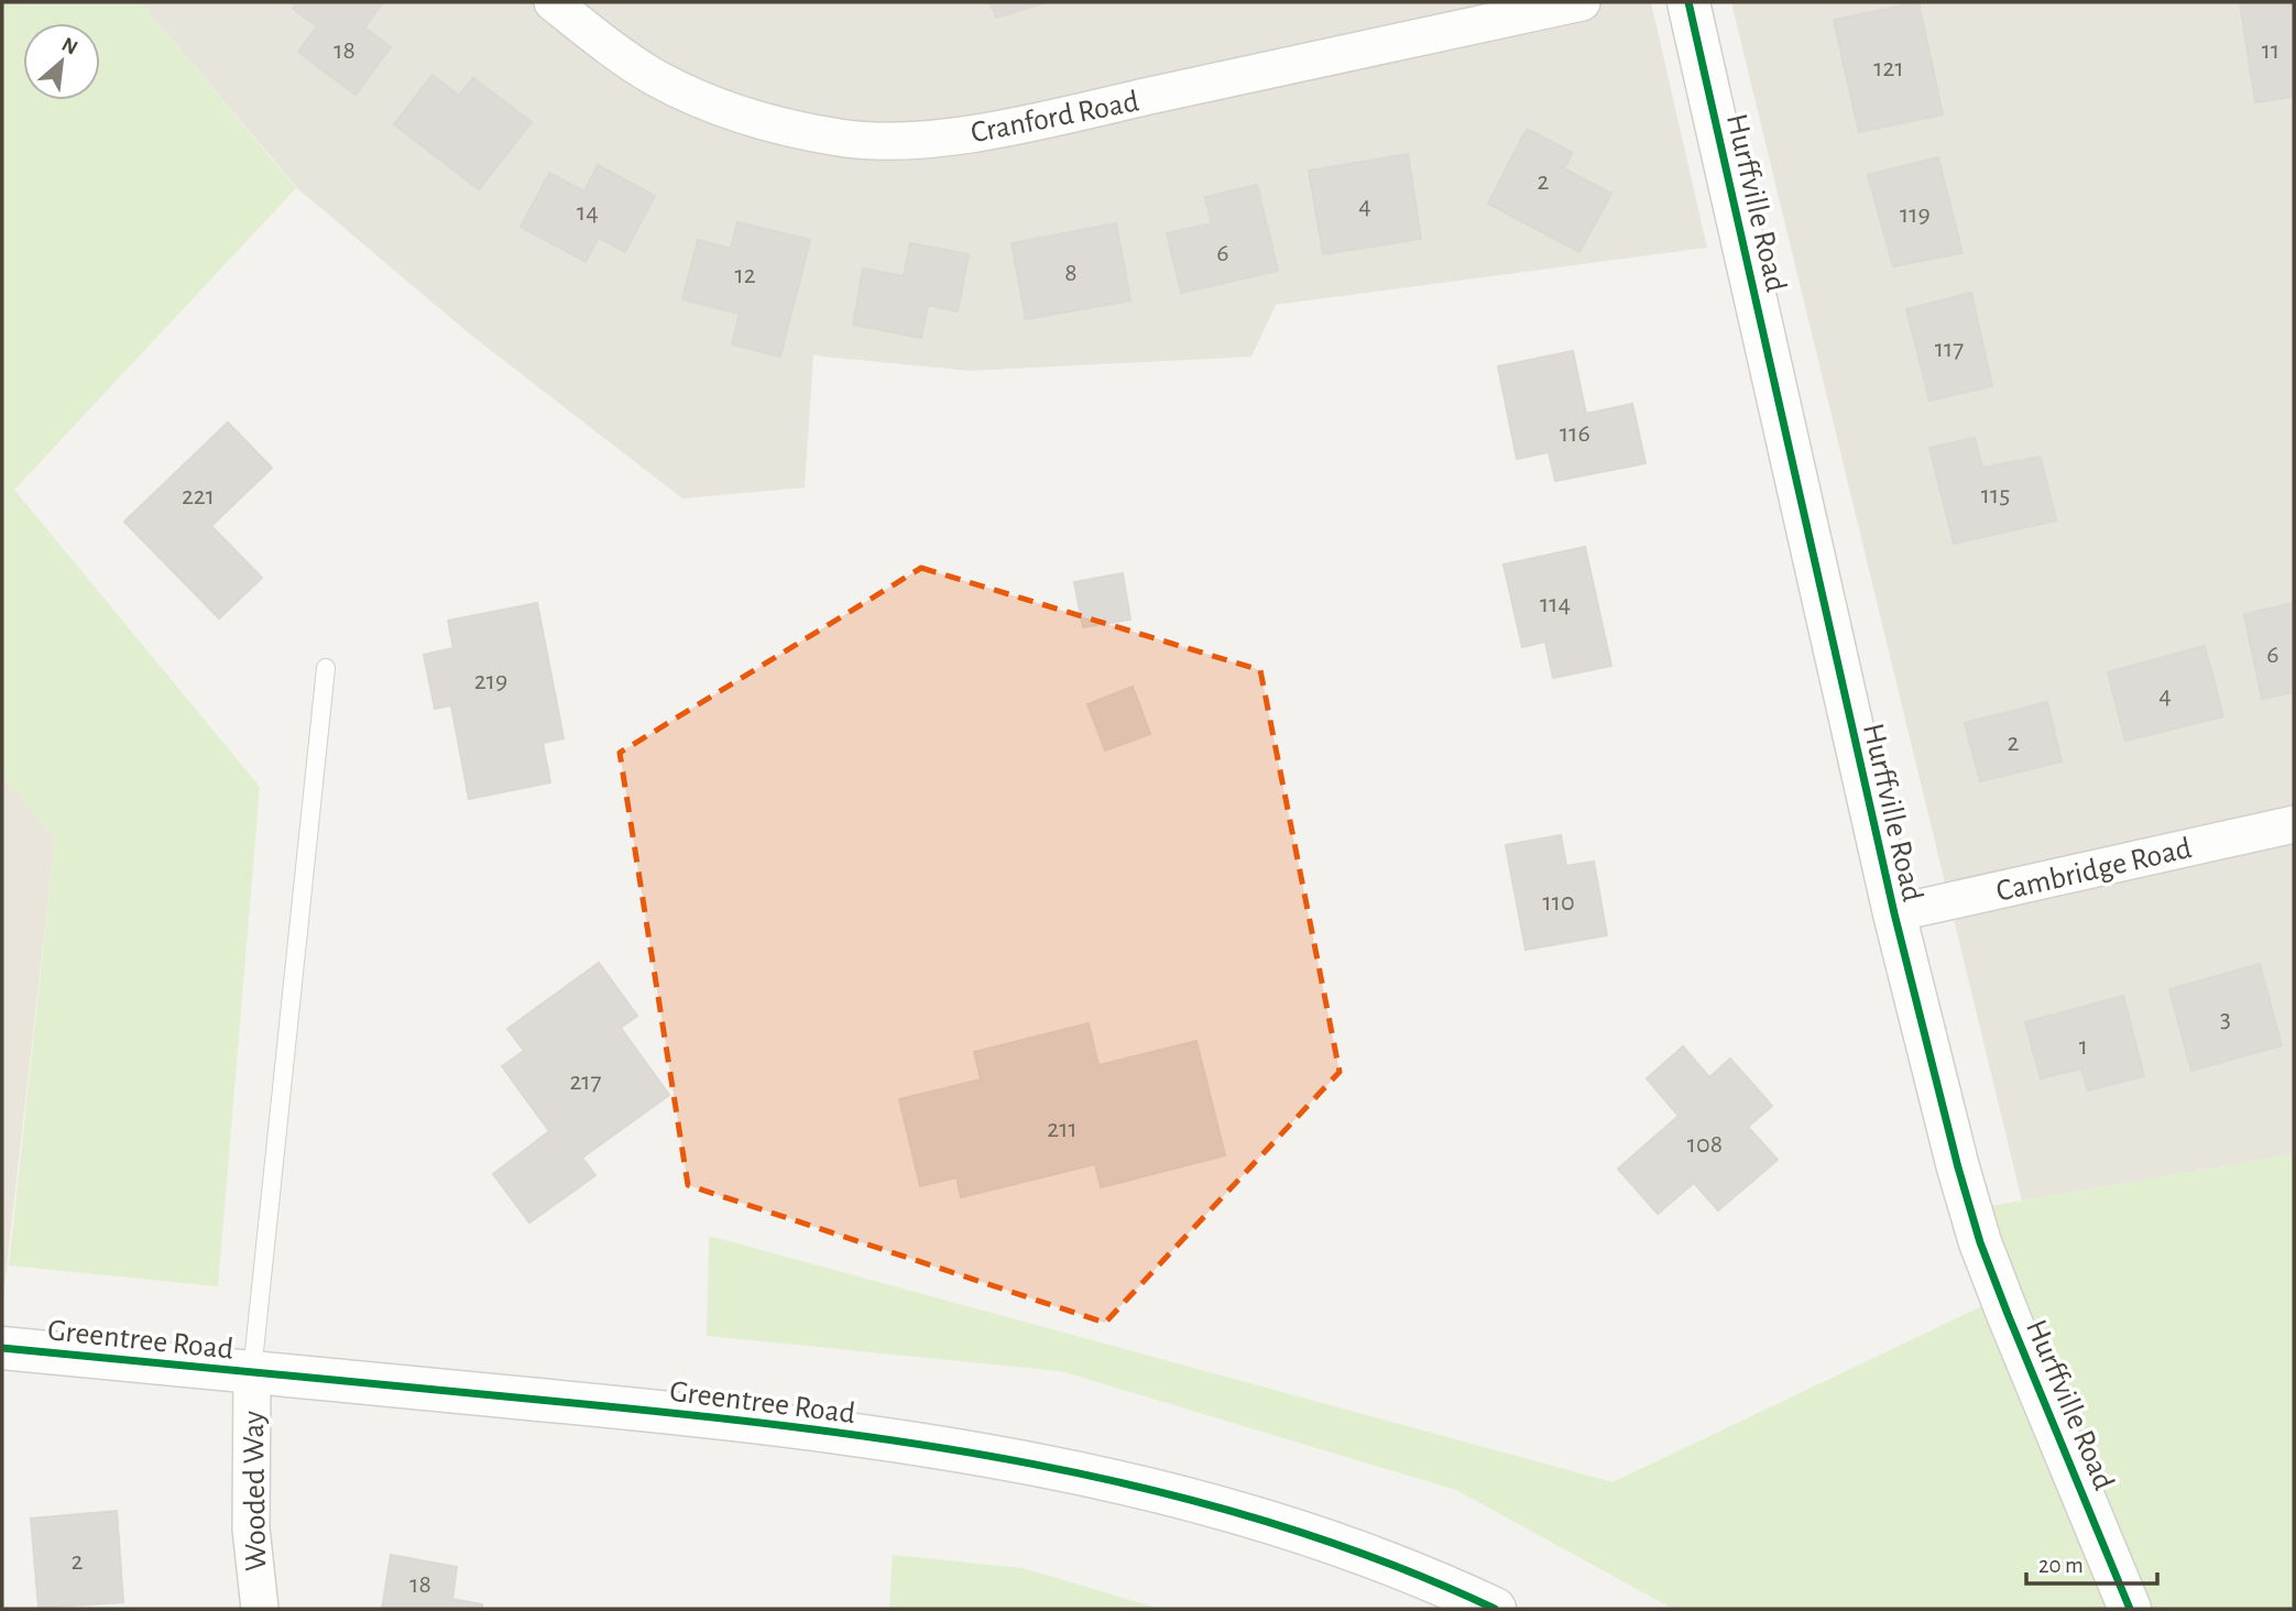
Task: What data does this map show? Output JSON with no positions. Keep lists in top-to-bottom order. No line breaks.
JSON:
{"streets":{"street":["Cranford Road","Hurffville Road","Cambridge Road","Greentree Road","Wooded Way"]},"crossings":[["Hurffville Road","Cambridge Road"],["Greentree Road","Wooded Way"]],"house_numbers":["18","11","121","2","4","14","119","6","8","12","117","116","115","221","114","6","219","4","2","110","3","1","217","211","108","2","18"],"scale_bar":"20 m","north":"top right"}
